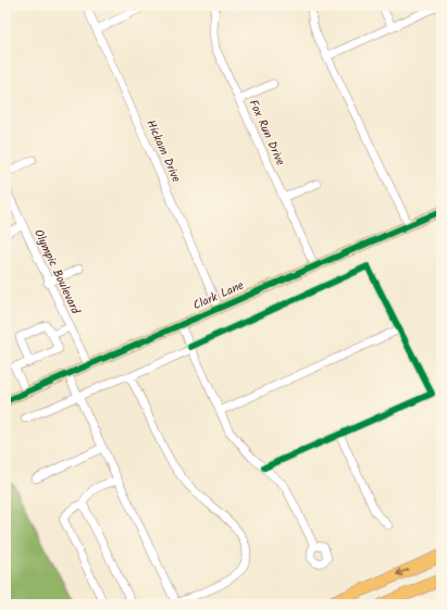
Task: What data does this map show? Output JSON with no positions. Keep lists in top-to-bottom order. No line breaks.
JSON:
{"streets":{"main road":["Clark Lane"],"street":["Fox Run Drive","Hickam Drive","Olympic Boulevard"]},"crossings":[["Fox Run Drive","Clark Lane"],["Hickam Drive","Clark Lane"],["Olympic Boulevard","Clark Lane"]]}
